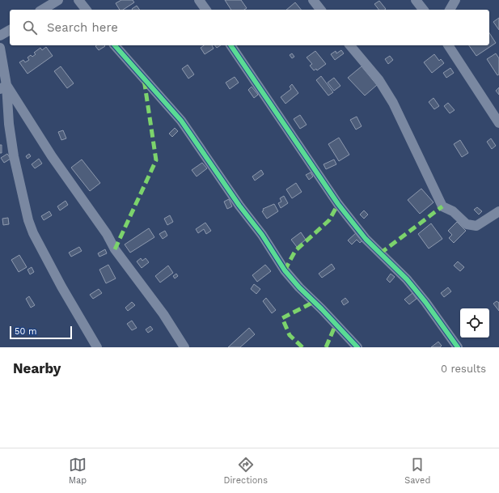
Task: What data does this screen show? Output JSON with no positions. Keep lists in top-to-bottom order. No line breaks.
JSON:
{"scale_bar":"50 m","page":{"search":"Search here","scale":"50 m","heading":["Nearby","0 results"],"nav":["Map","Directions","Saved"]}}
